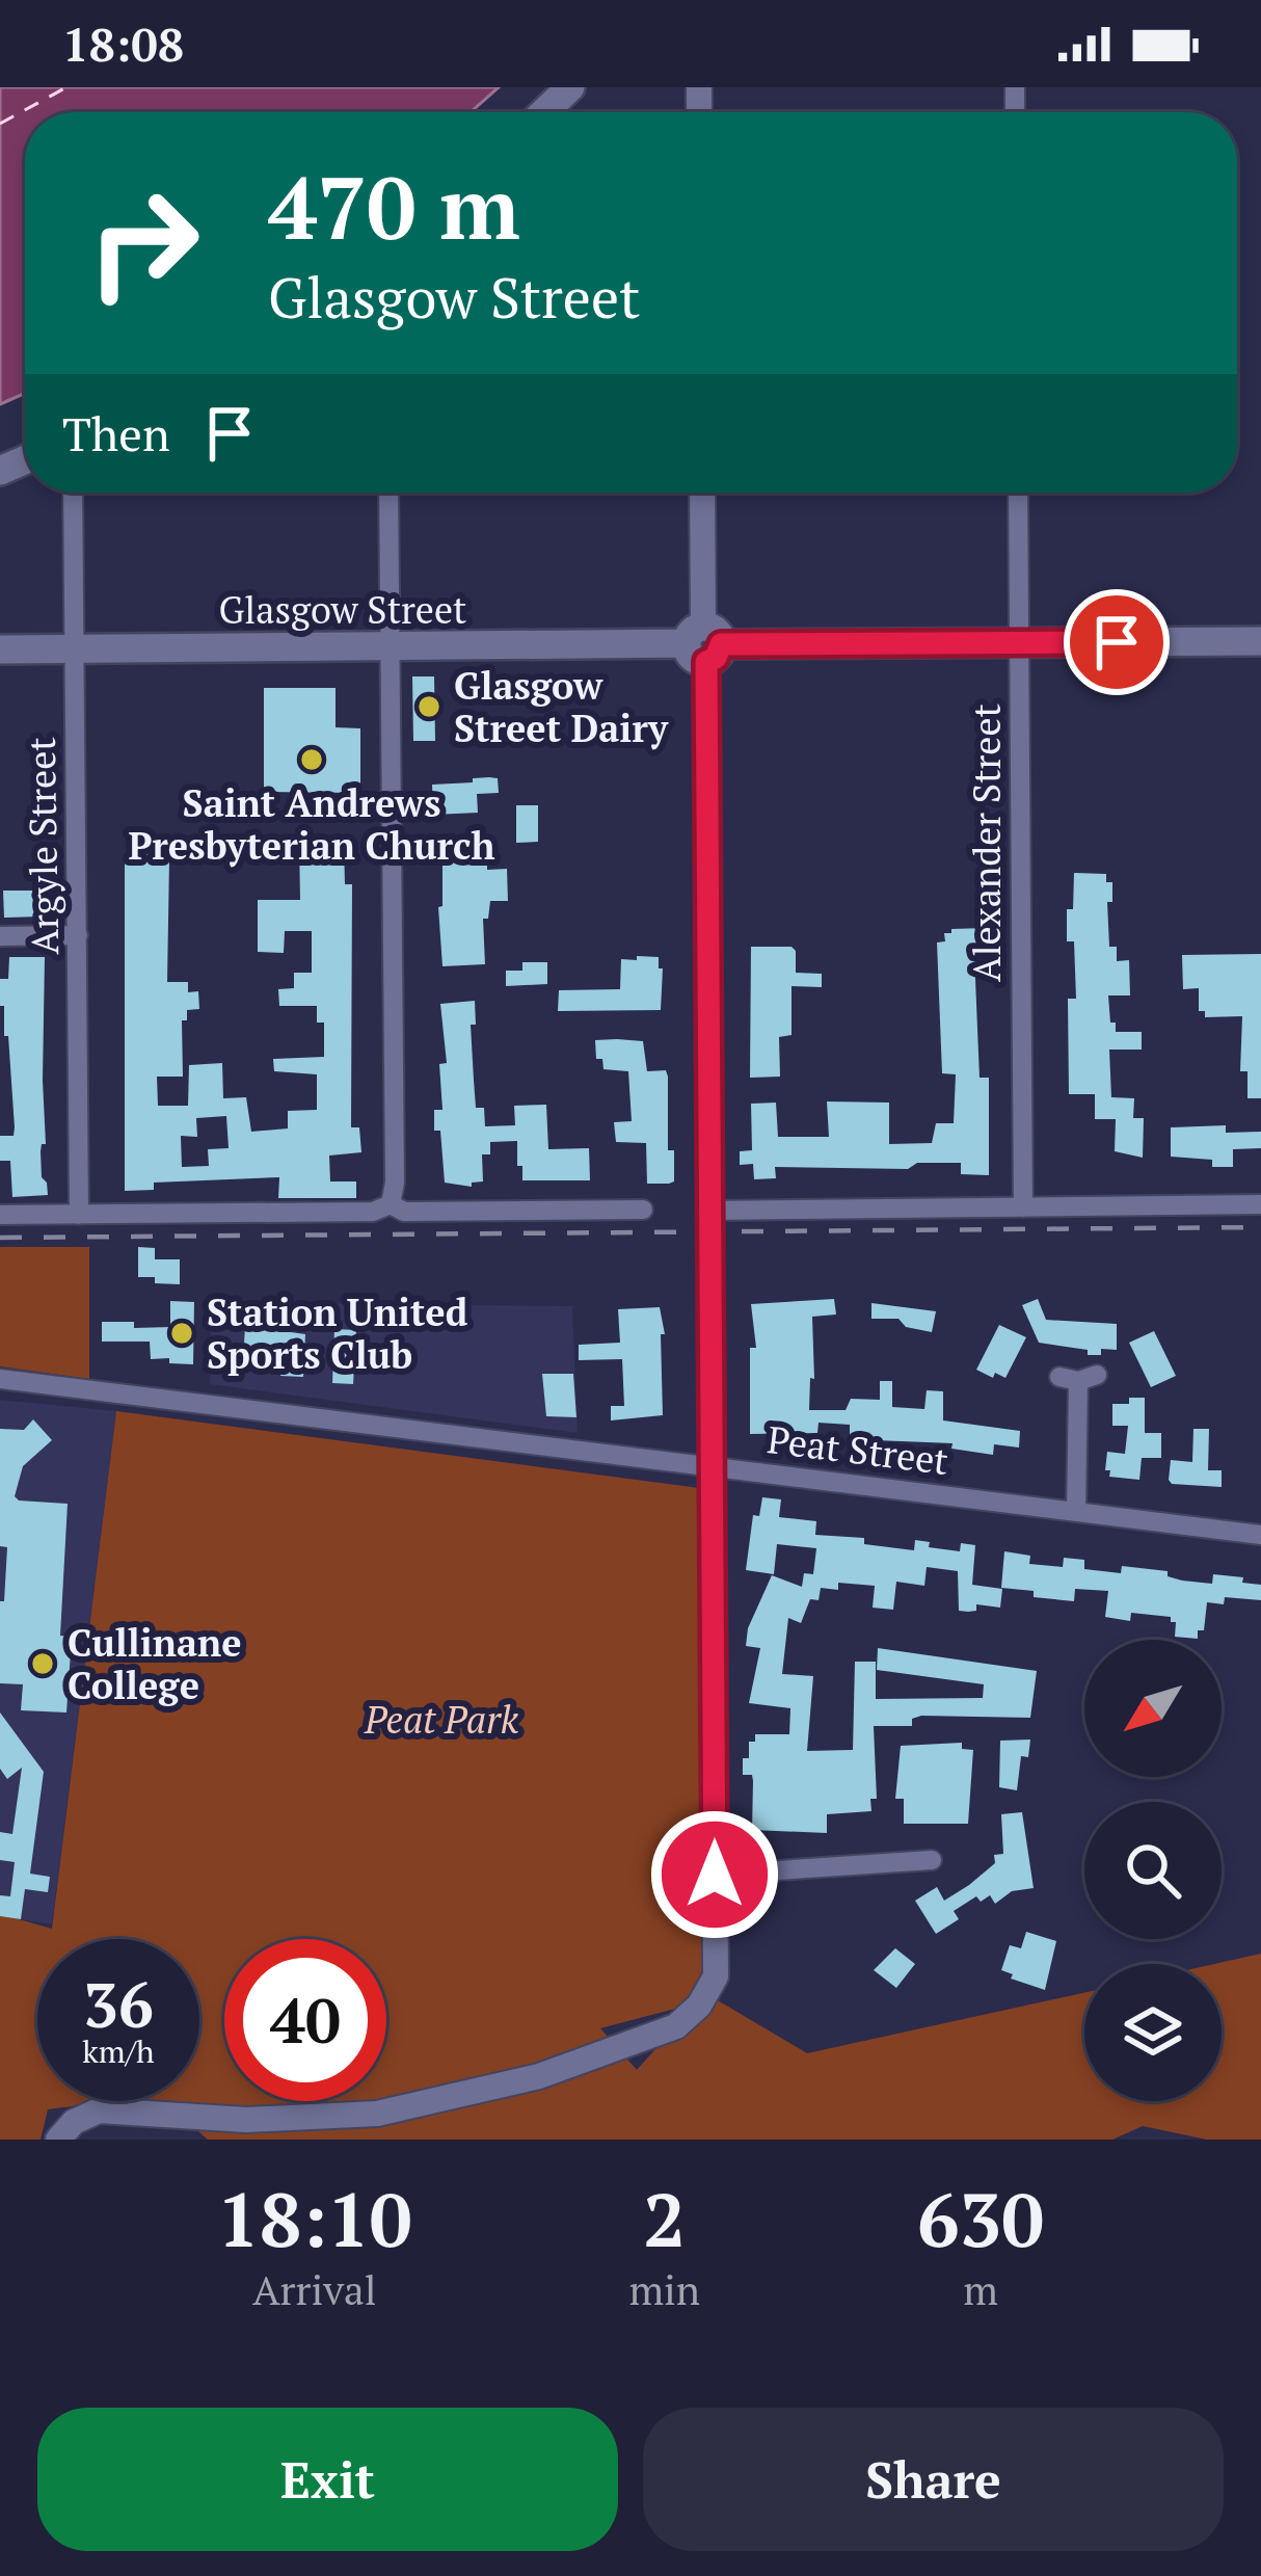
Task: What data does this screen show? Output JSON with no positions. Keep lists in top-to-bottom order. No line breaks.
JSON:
{"streets":{"main road":["Glasgow Street"],"street":["Alexander Street","Argyle Street","Peat Street"]},"crossings":[["Glasgow Street","Alexander Street"],["Glasgow Street","Argyle Street"]],"parks":["Peat Park"],"places":["Glasgow Street Dairy","Saint Andrews Presbyterian Church","Station United Sports Club","Cullinane College"],"north":"bottom left","page":{"status":"18:08","turn":["470 m","Glasgow Street"],"then":"Then","speed":"36 km/h","limit":"40","eta":["18:10","Arrival","2","min","630","m"],"buttons":["Exit","Share"]}}
